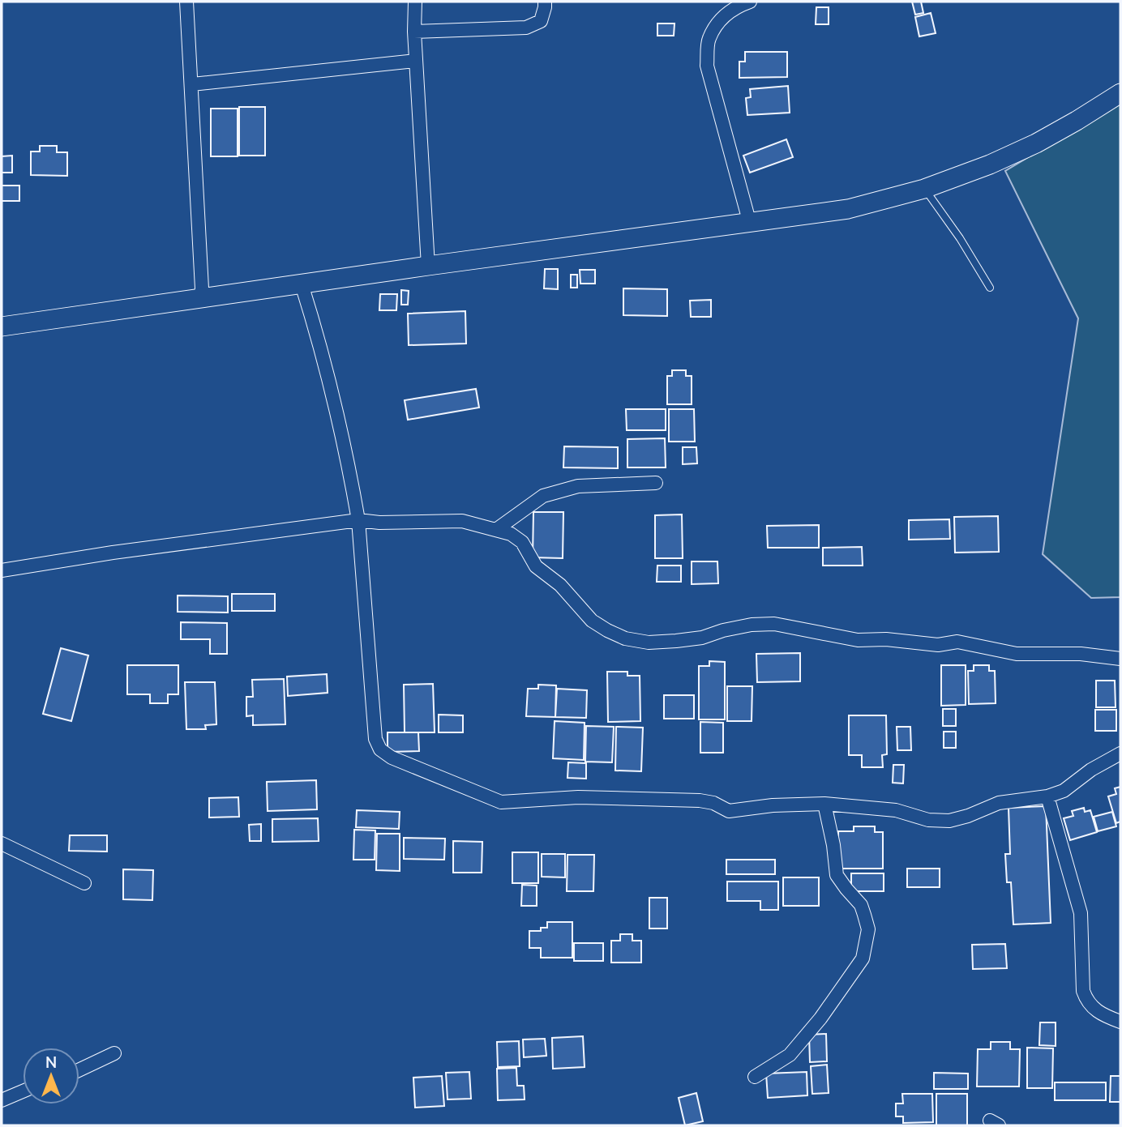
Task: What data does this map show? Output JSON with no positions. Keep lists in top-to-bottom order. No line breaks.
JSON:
{"north":"top"}
